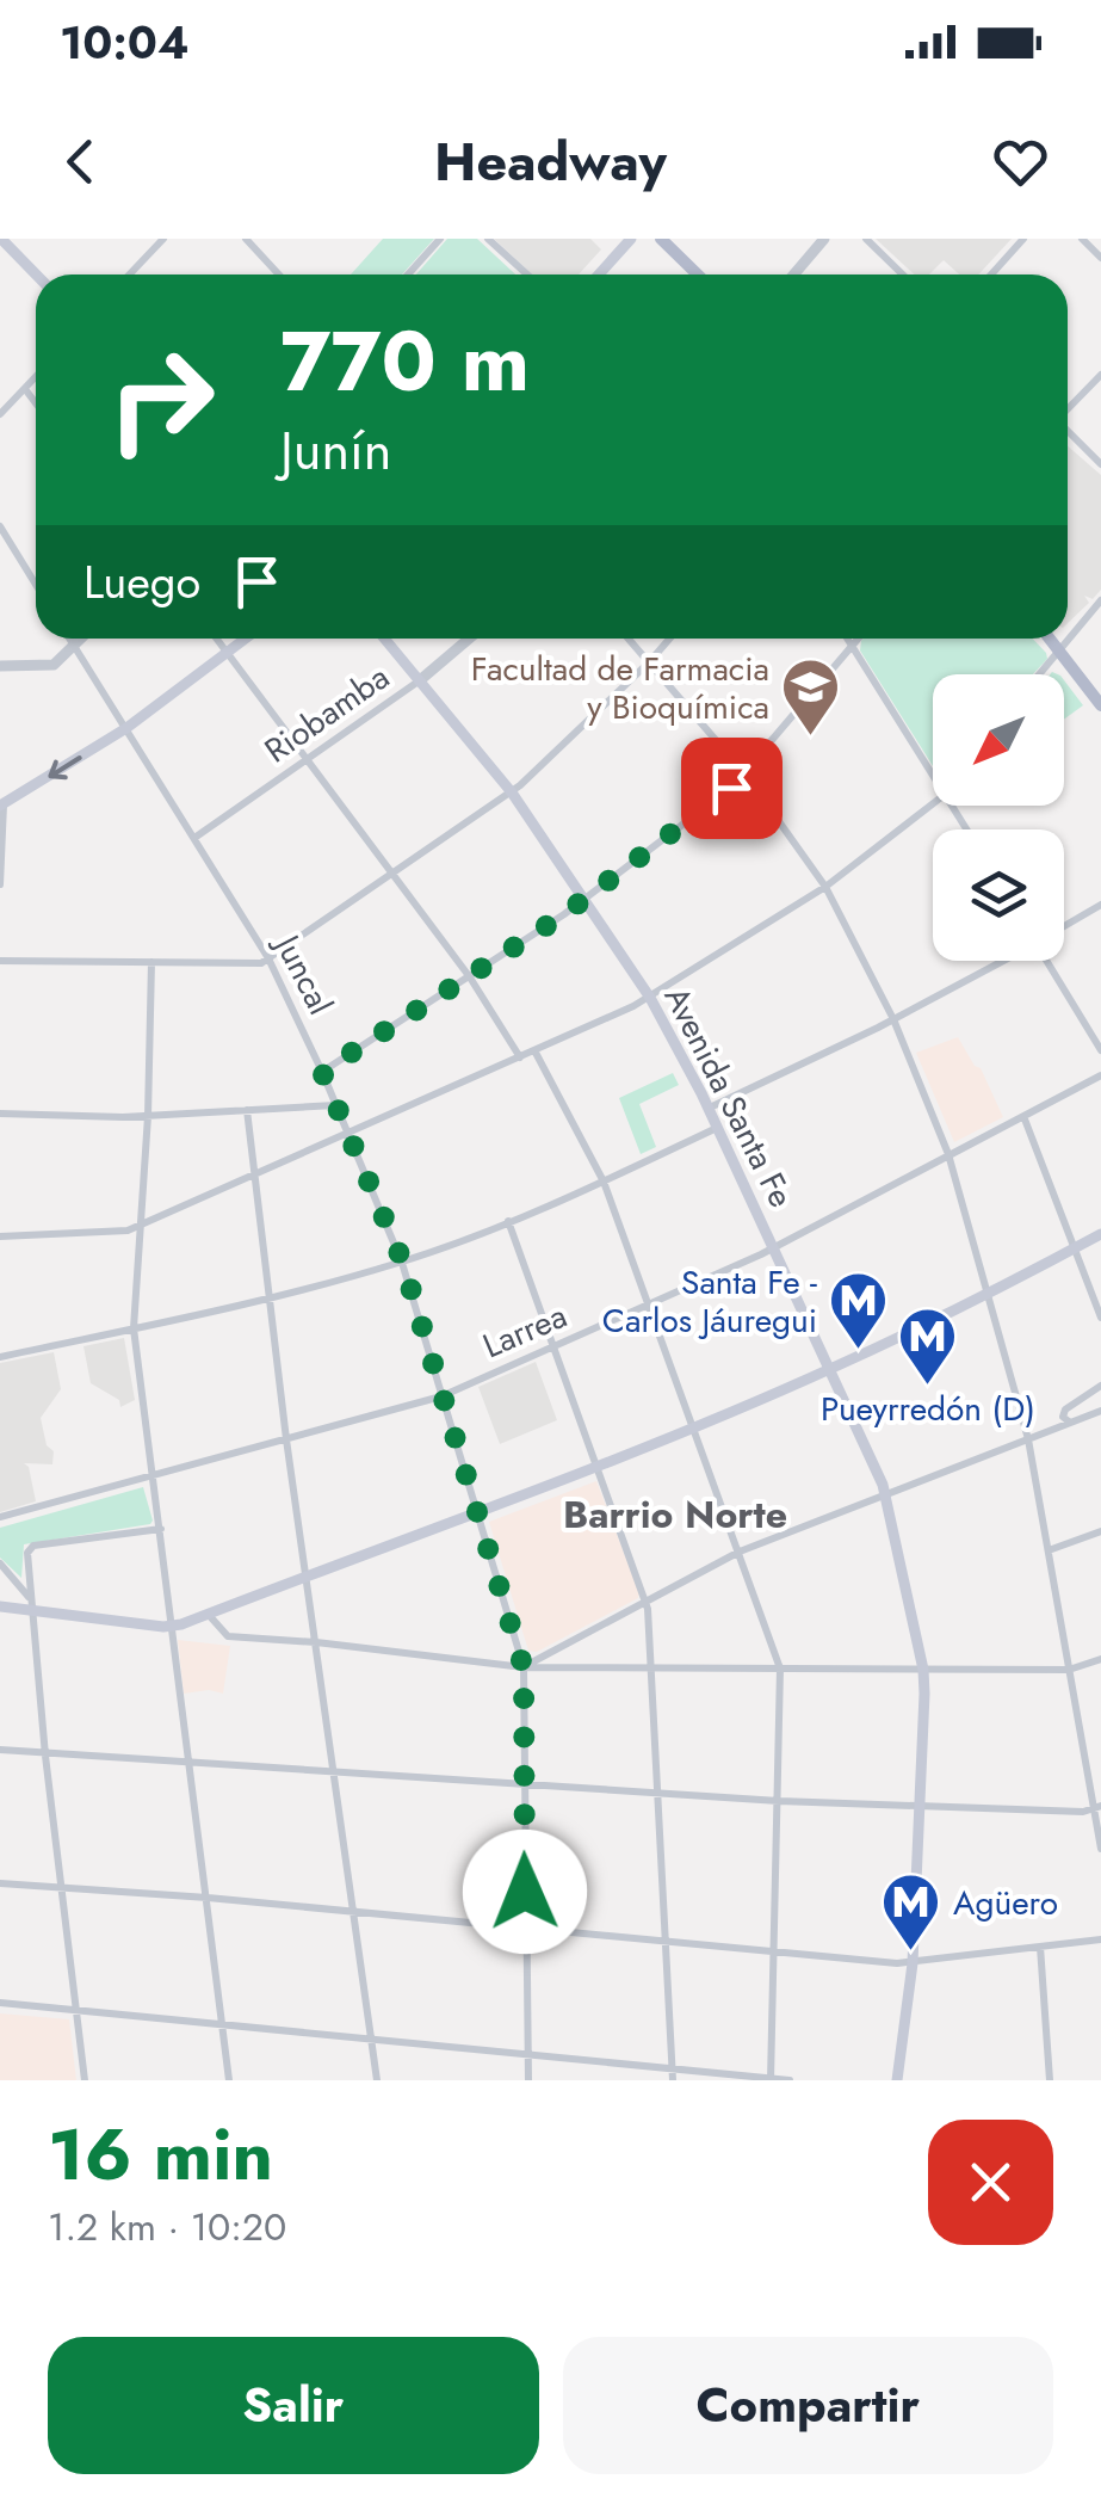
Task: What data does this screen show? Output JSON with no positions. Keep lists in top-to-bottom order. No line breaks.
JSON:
{"streets":{"main road":["Avenida Santa Fe"],"street":["Riobamba","Juncal","Larrea"]},"crossings":[["Riobamba","Juncal"],["Riobamba","Avenida Santa Fe"],["Juncal","Larrea"],["Avenida Santa Fe","Larrea"]],"districts":["Barrio Norte"],"places":{"school or university":["Facultad de Farmacia y Bioquímica"],"metro station":["Santa Fe - Carlos Jáuregui","Pueyrredón (D)","Agüero"]},"north":"bottom left","page":{"status":"10:04","header":"Headway","turn":["770 m","Junín"],"then":"Luego","heading":["16 min","1.2 km · 10:20"],"buttons":["Salir","Compartir"]}}
